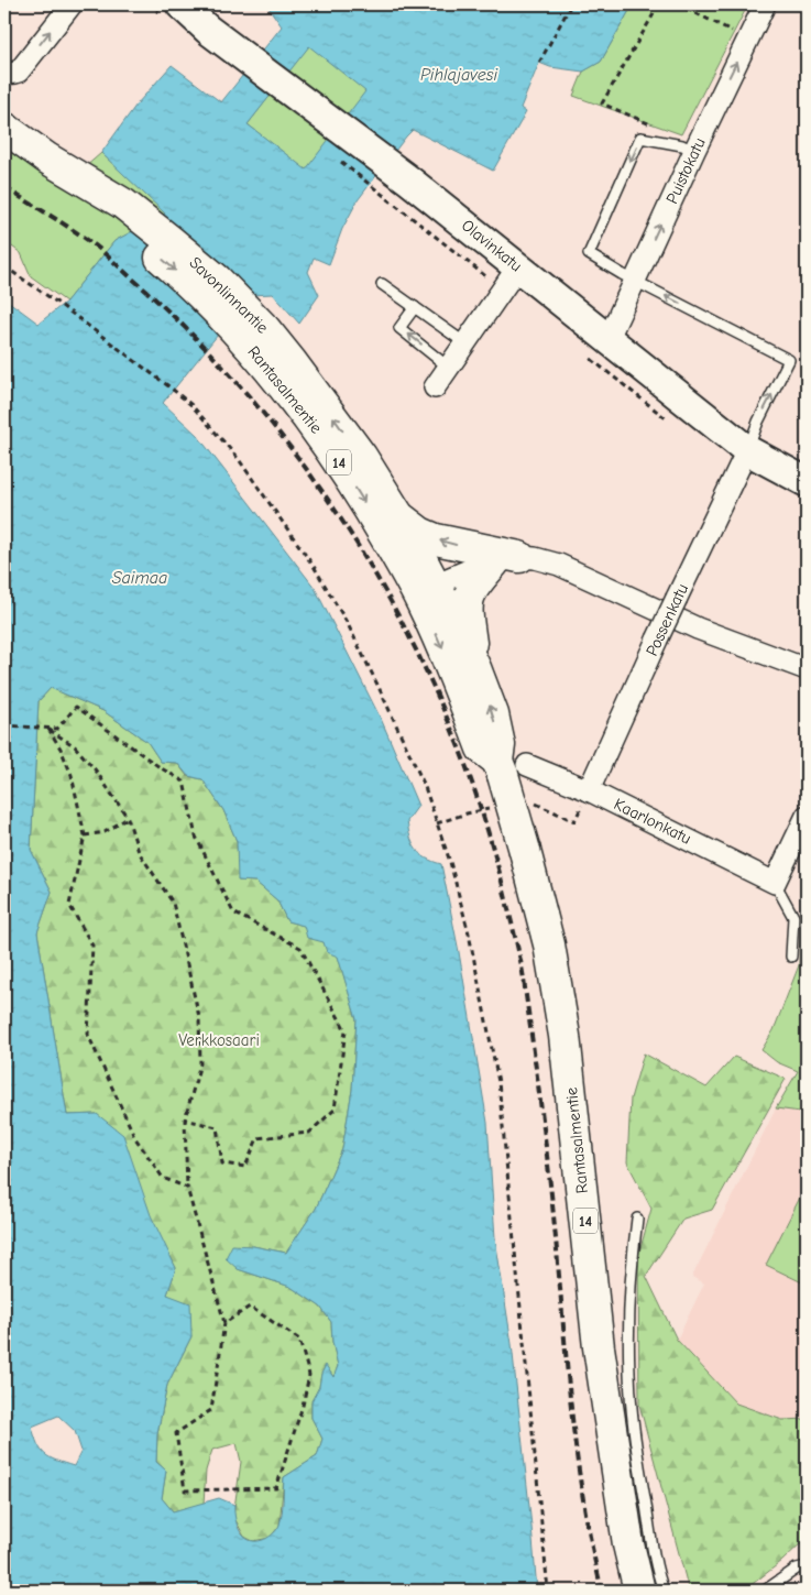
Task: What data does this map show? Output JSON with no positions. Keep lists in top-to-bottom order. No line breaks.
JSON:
{"streets":{"highway":["Savonlinnantie","Rantasalmentie","14"],"main road":["Olavinkatu"],"street":["Puistokatu","Possenkatu","Kaarlonkatu"]},"crossings":[["Puistokatu","Olavinkatu"],["Olavinkatu","Possenkatu"],["Savonlinnantie","Rantasalmentie"],["Rantasalmentie","Kaarlonkatu"],["Possenkatu","Kaarlonkatu"]],"one_way":["Puistokatu","Savonlinnantie"],"water":["Pihlajavesi","Saimaa"],"parks":["Verkkosaari"]}
